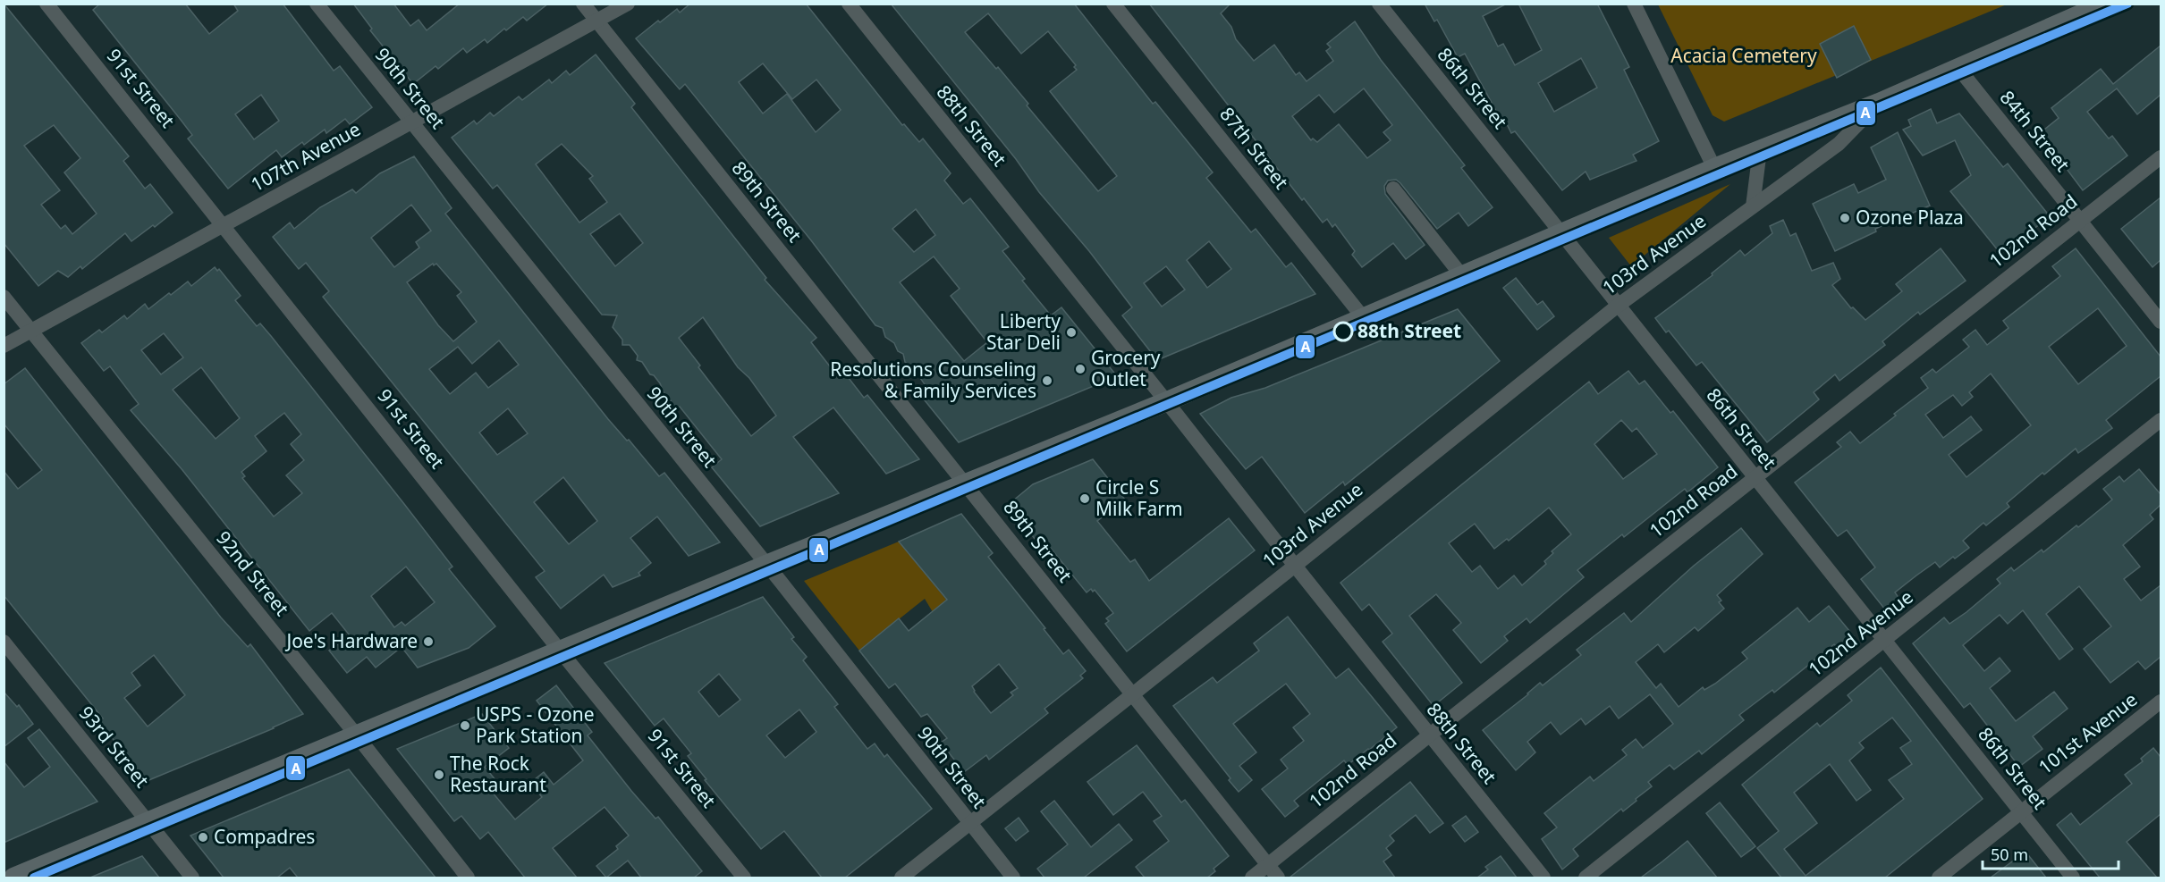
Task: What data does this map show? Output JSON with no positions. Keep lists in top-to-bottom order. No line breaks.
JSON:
{"streets":{"street":["91st Street","90th Street","86th Street","88th Street","84th Street","87th Street","107th Avenue","89th Street","102nd Road","103rd Avenue","92nd Street","102nd Avenue","101st Avenue","93rd Street"]},"crossings":[["91st Street","107th Avenue"],["90th Street","107th Avenue"],["90th Street","103rd Avenue"],["86th Street","102nd Road"],["86th Street","103rd Avenue"],["86th Street","102nd Avenue"],["86th Street","101st Avenue"],["88th Street","102nd Road"],["88th Street","103rd Avenue"],["84th Street","102nd Road"],["107th Avenue","89th Street"],["107th Avenue","92nd Street"],["89th Street","102nd Road"],["89th Street","103rd Avenue"]],"parks":["Acacia Cemetery"],"places":["Ozone Plaza","88th Street","Liberty Star Deli","Grocery Outlet","Resolutions Counseling & Family Services","Circle S Milk Farm","Joe's Hardware","USPS - Ozone Park Station","The Rock Restaurant","Compadres"],"lines":["transit line A"],"scale_bar":"50 m"}
